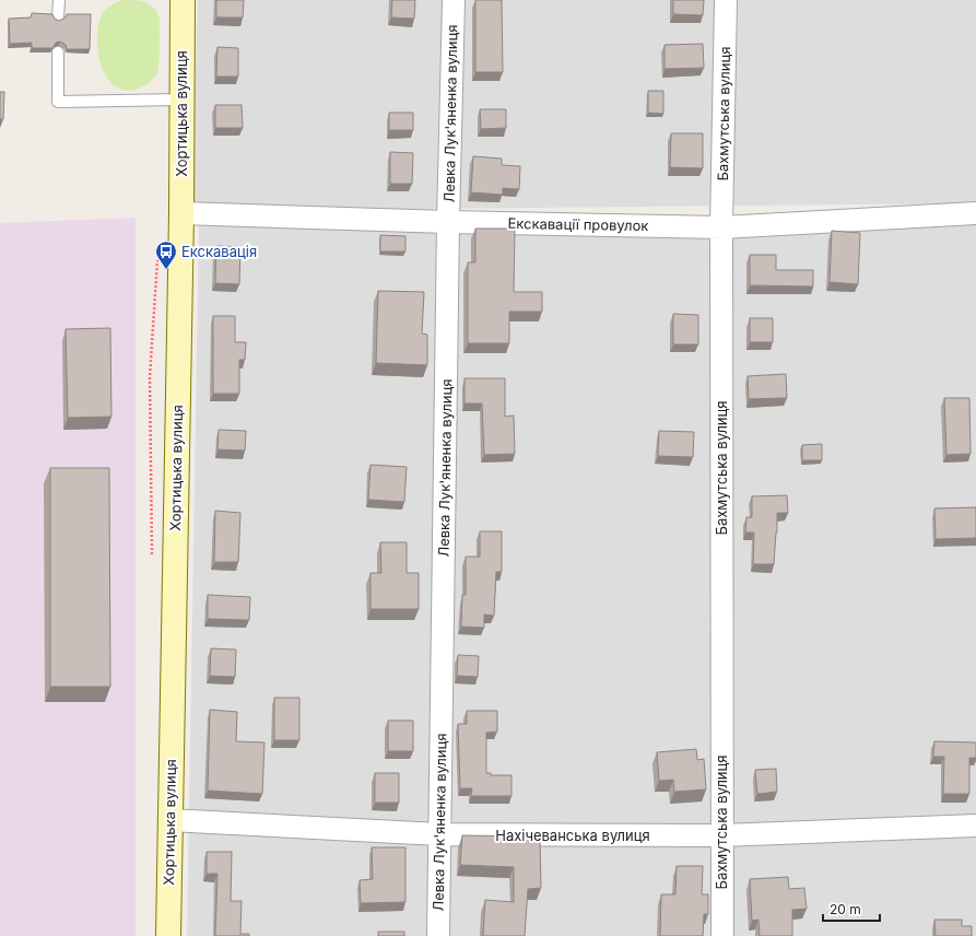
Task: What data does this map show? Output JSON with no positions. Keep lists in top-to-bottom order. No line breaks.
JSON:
{"streets":{"street":["Хортицька вулиця","Левка Лук'яненка вулиця","Бахмутська вулиця","Екскавації провулок","Нахічеванська вулиця"]},"crossings":[["Хортицька вулиця","Екскавації провулок"],["Хортицька вулиця","Нахічеванська вулиця"],["Левка Лук'яненка вулиця","Екскавації провулок"],["Левка Лук'яненка вулиця","Нахічеванська вулиця"],["Бахмутська вулиця","Екскавації провулок"],["Бахмутська вулиця","Нахічеванська вулиця"]],"places":{"bus stop":["Екскавація"]},"scale_bar":"20 m"}
